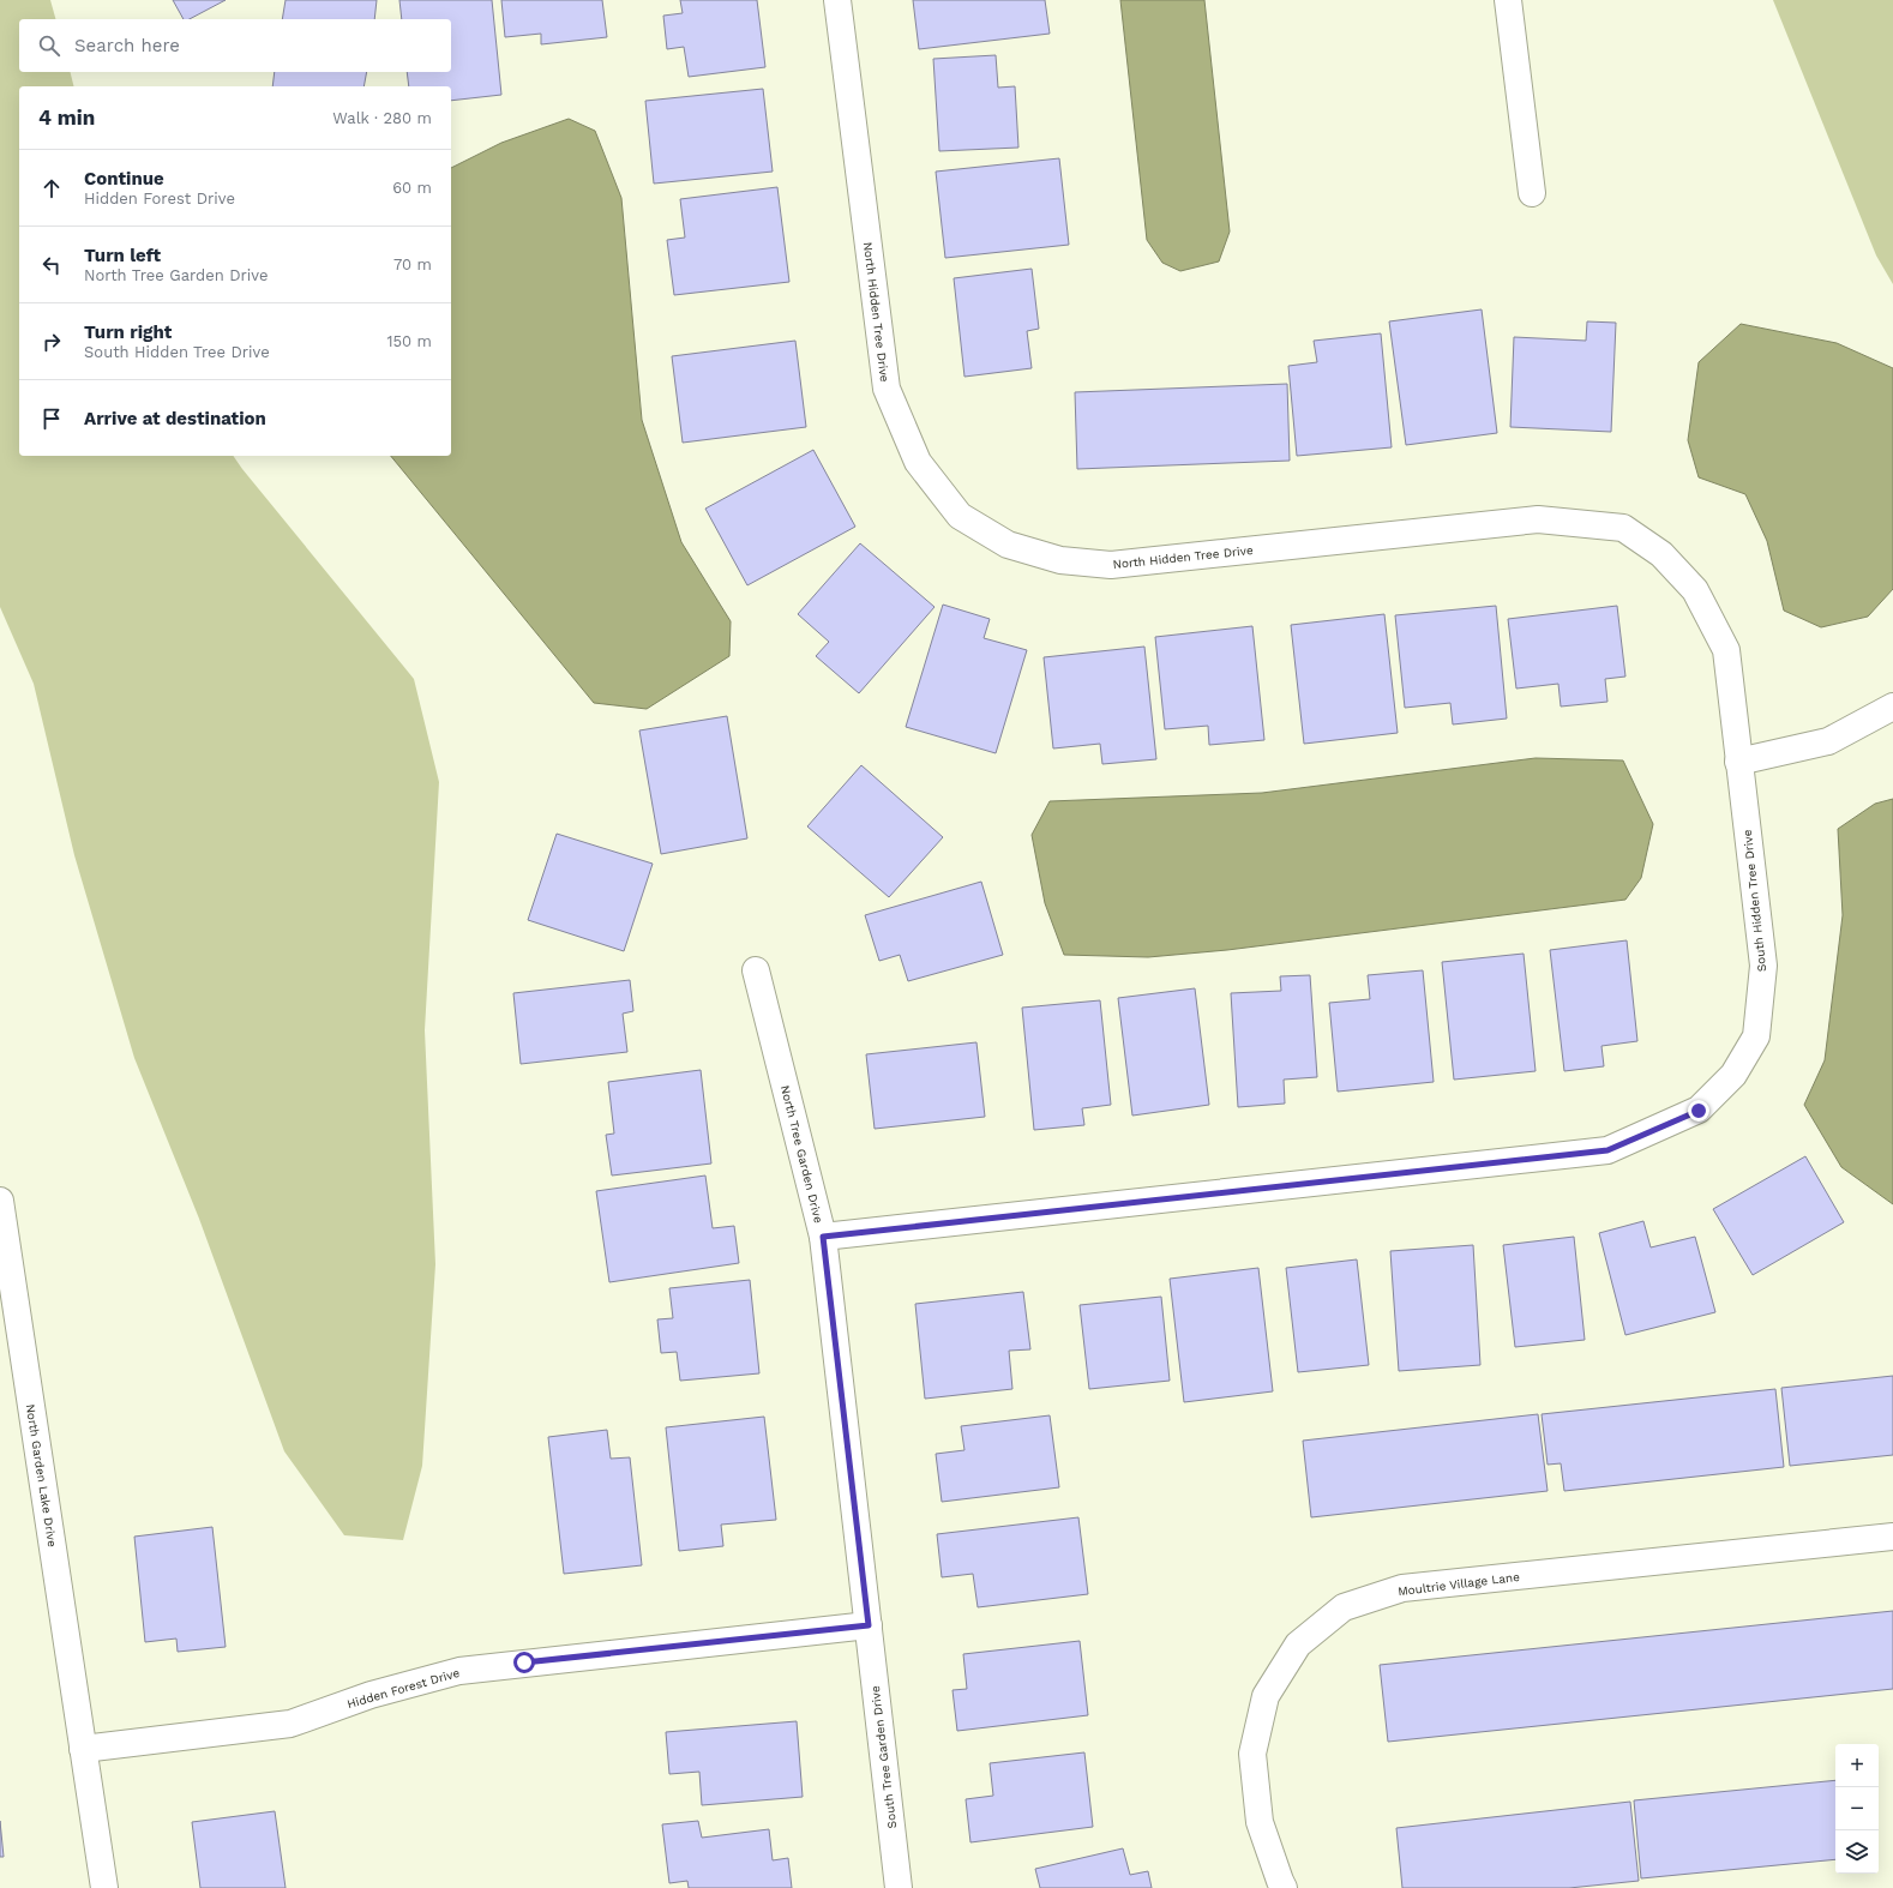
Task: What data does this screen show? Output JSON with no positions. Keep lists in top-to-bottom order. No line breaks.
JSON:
{"streets":{"street":["North Hidden Tree Drive","South Hidden Tree Drive","North Tree Garden Drive","North Garden Lake Drive","Moultrie Village Lane","Hidden Forest Drive","South Tree Garden Drive"]},"crossings":[["North Hidden Tree Drive","South Hidden Tree Drive"],["South Hidden Tree Drive","North Tree Garden Drive"],["North Tree Garden Drive","Hidden Forest Drive"],["North Tree Garden Drive","South Tree Garden Drive"],["North Garden Lake Drive","Hidden Forest Drive"],["Hidden Forest Drive","South Tree Garden Drive"]],"page":{"search":"Search here","heading":["4 min","Walk · 280 m"],"list":[["Continue","Hidden Forest Drive","60 m"],["Turn left","North Tree Garden Drive","70 m"],["Turn right","South Hidden Tree Drive","150 m"],"Arrive at destination"],"map_buttons":["+","−"]}}
